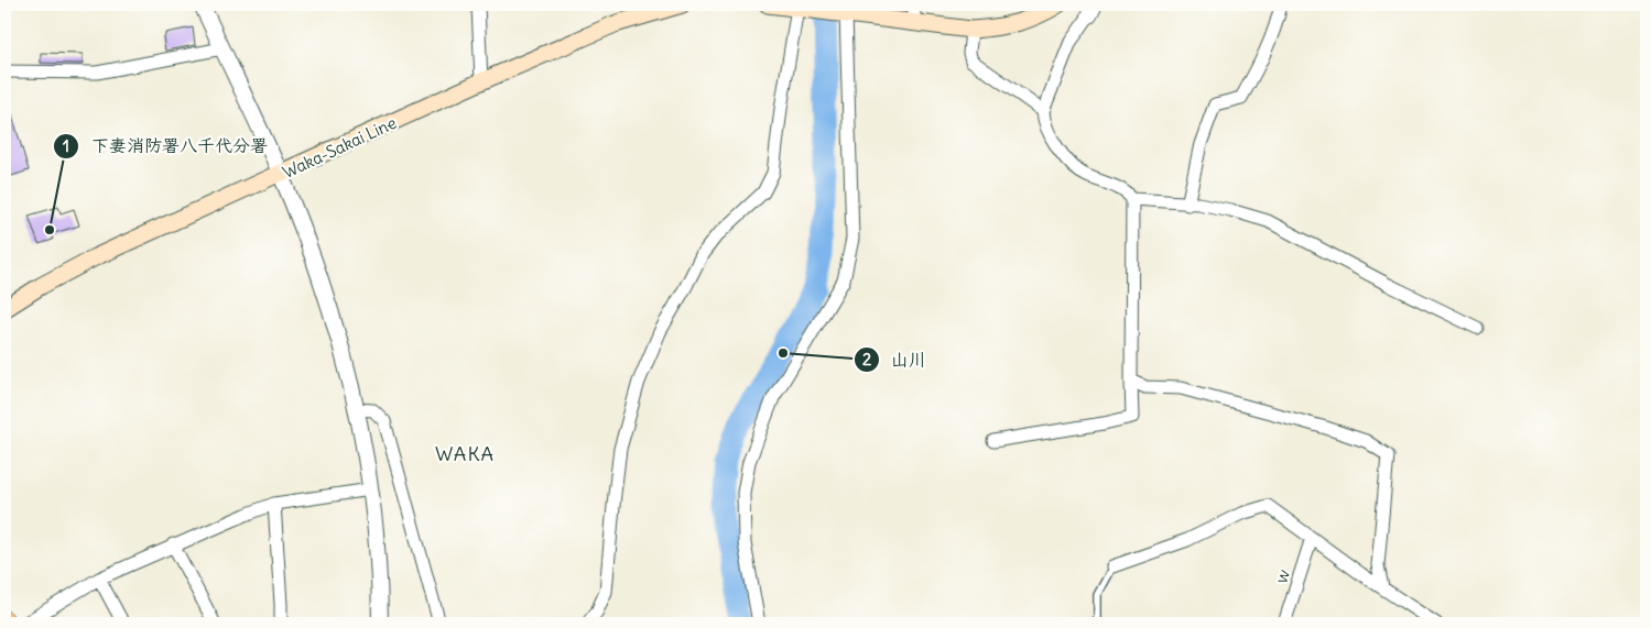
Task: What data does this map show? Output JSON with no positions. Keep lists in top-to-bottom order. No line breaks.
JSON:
{"streets":{"main road":["Waka-Sakai Line"],"street":["w"]},"districts":["WAKA"],"places":["下妻消防署八千代分署","山川"]}
